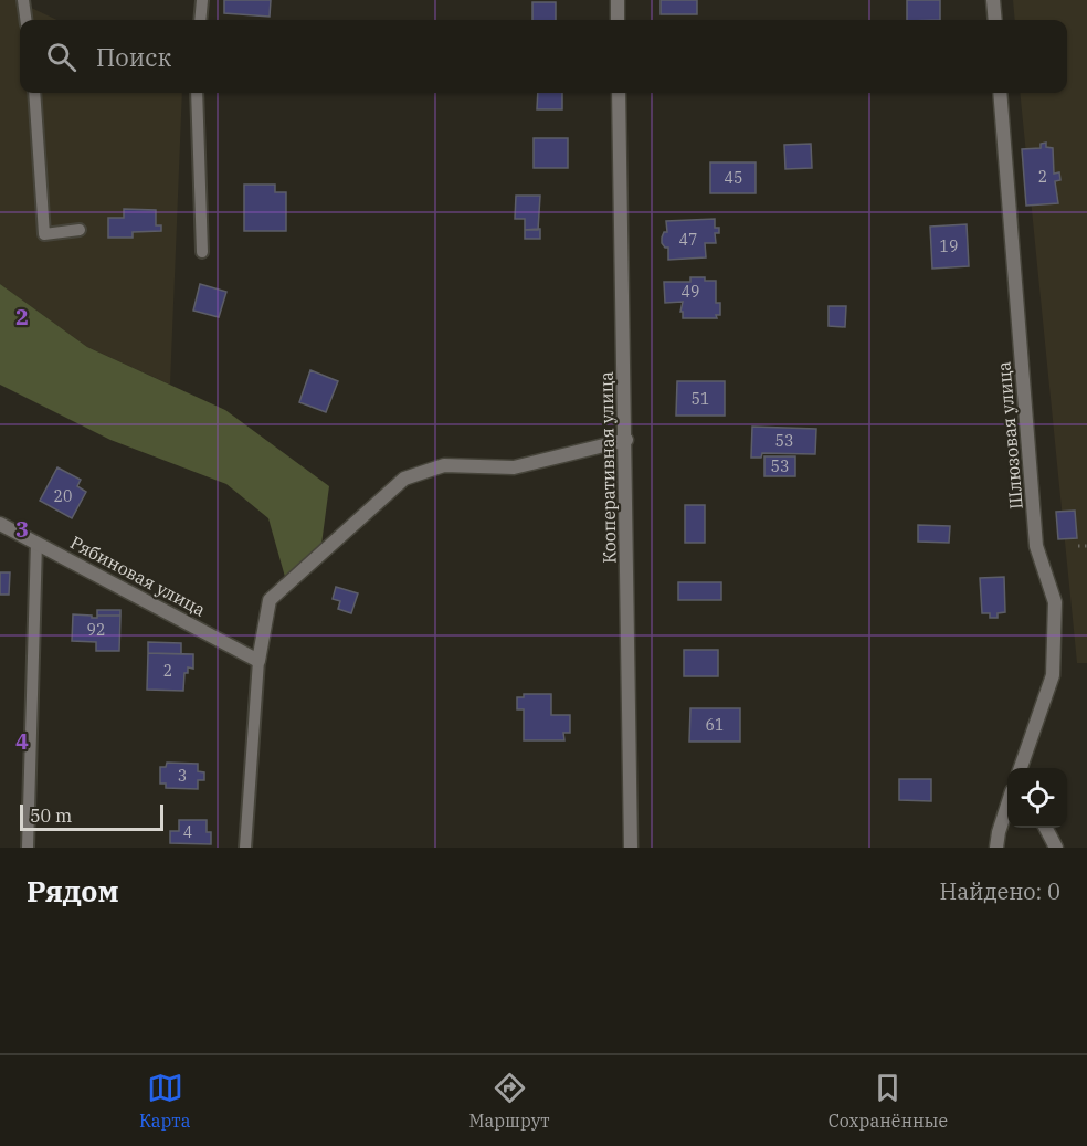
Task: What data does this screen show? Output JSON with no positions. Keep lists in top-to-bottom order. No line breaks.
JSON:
{"streets":{"street":["Шлюзовая улица","Кооперативная улица","Рябиновая улица"]},"house_numbers":["2","45","47","19","49","51","53","53","20","92","2","61","3","4"],"scale_bar":"50 m","page":{"search":"Поиск","scale":"50 m","heading":["Рядом","Найдено: 0"],"nav":["Карта","Маршрут","Сохранённые"]},"grid":{"rows":["2","3","4"]}}
